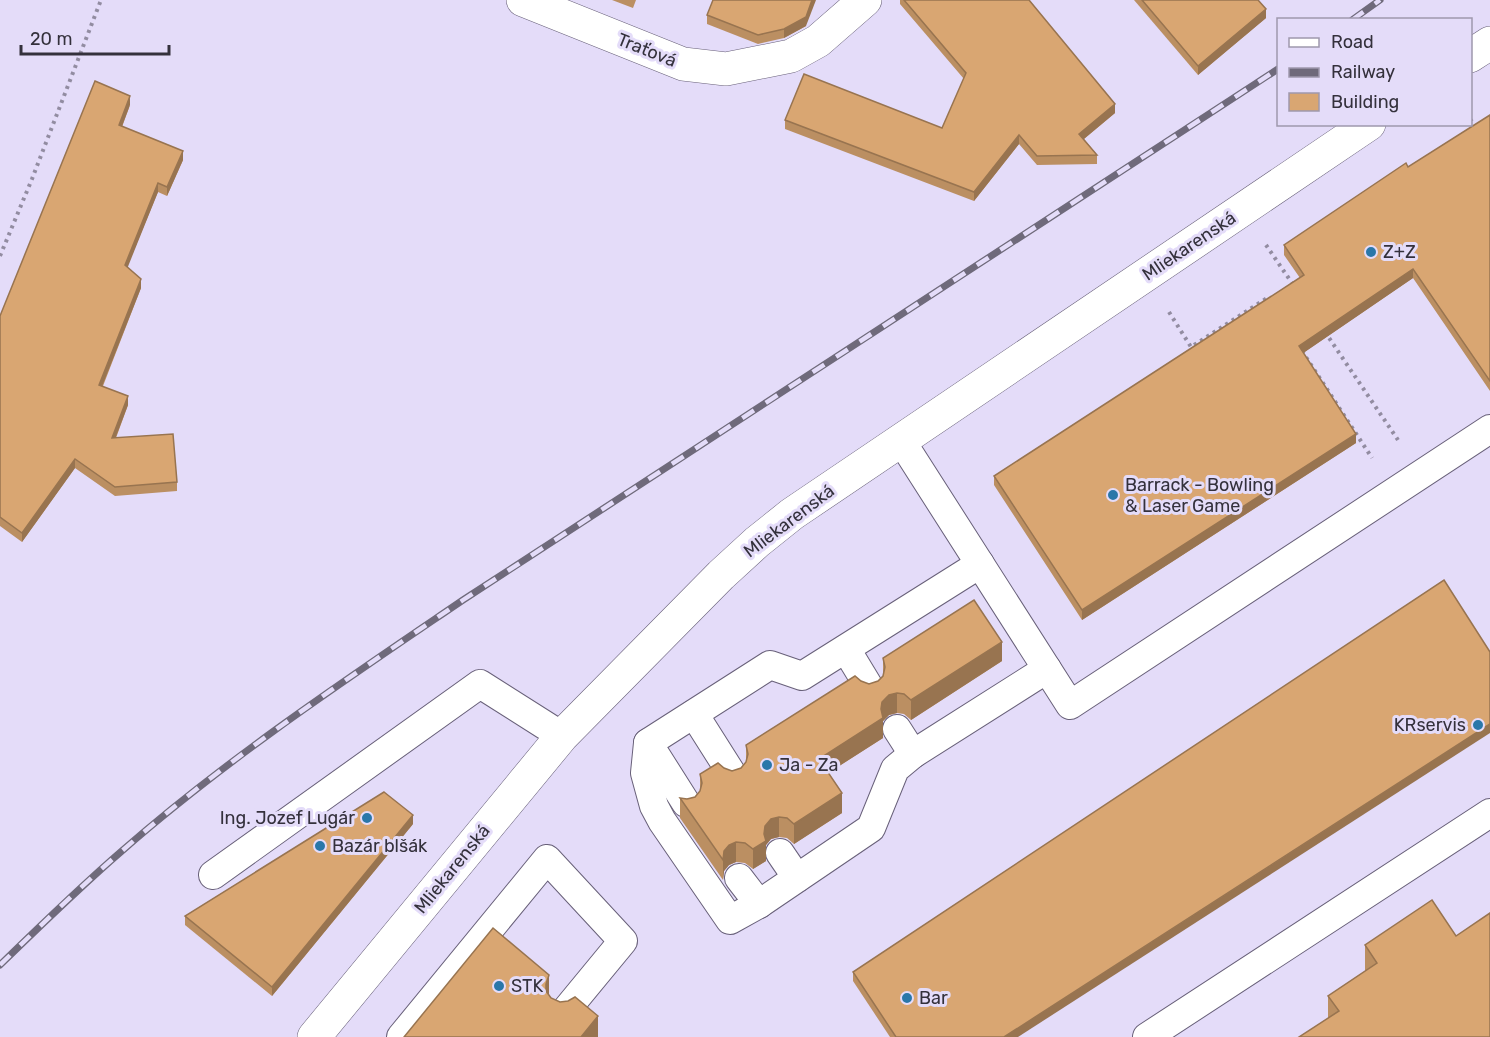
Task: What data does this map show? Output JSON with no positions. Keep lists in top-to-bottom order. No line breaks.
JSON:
{"streets":{"street":["Traťová","Mliekarenská"]},"places":["Z+Z","Barrack - Bowling & Laser Game","KRservis","Ja - Za","Ing. Jozef Lugár","Bazár blšák","STK","Bar"],"legend":["Road","Railway","Building"],"scale_bar":"20 m"}
